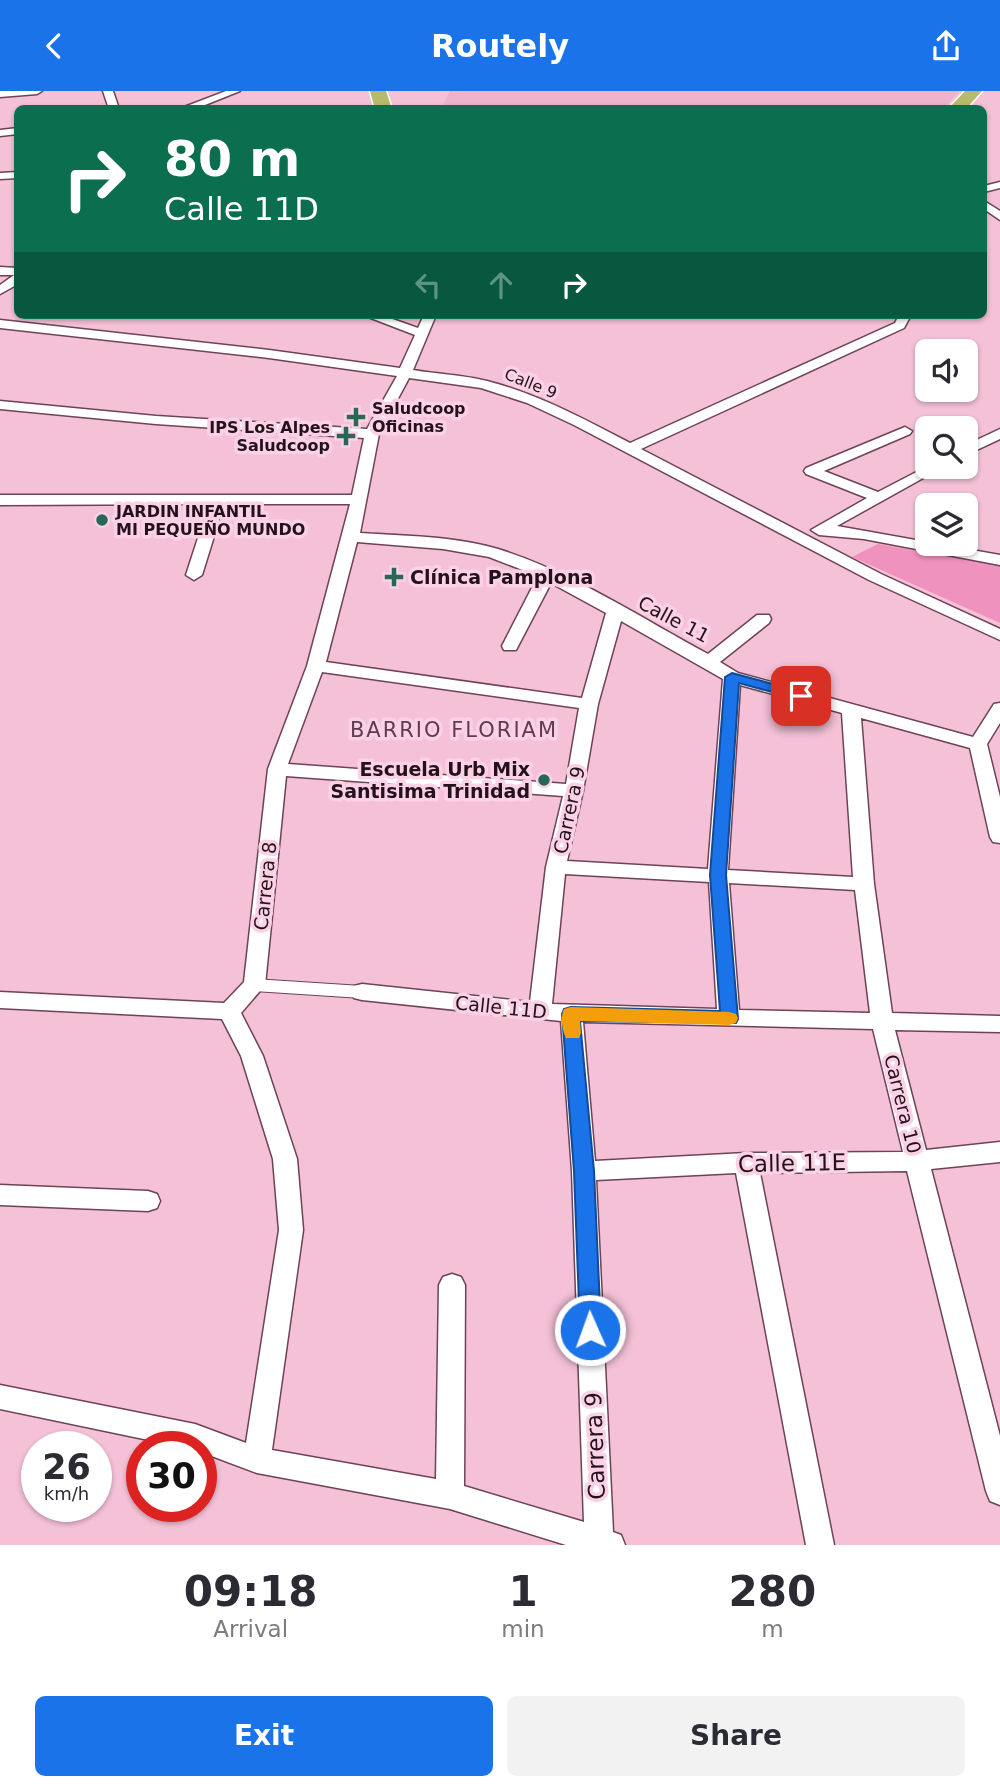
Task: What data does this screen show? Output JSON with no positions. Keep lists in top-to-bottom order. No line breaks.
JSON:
{"streets":{"street":["Calle 9","Calle 11","Carrera 9","Carrera 8","Calle 11D","Carrera 10","Calle 11E"]},"crossings":[["Calle 9","Carrera 8"],["Calle 11","Carrera 9"],["Calle 11","Carrera 8"],["Calle 11","Carrera 10"],["Carrera 9","Calle 11D"],["Carrera 9","Calle 11E"],["Carrera 8","Calle 11D"],["Calle 11D","Carrera 10"],["Carrera 10","Calle 11E"]],"districts":["BARRIO FLORIAM"],"places":{"health":["Saludcoop Oficinas","IPS Los Alpes Saludcoop","Clínica Pamplona"],"other":["JARDIN INFANTIL MI PEQUEÑO MUNDO","Escuela Urb Mix Santisima Trinidad"]},"page":{"header":"Routely","turn":["80 m","Calle 11D"],"speed":"26 km/h","limit":"30","eta":["09:18","Arrival","1","min","280","m"],"buttons":["Exit","Share"]}}
